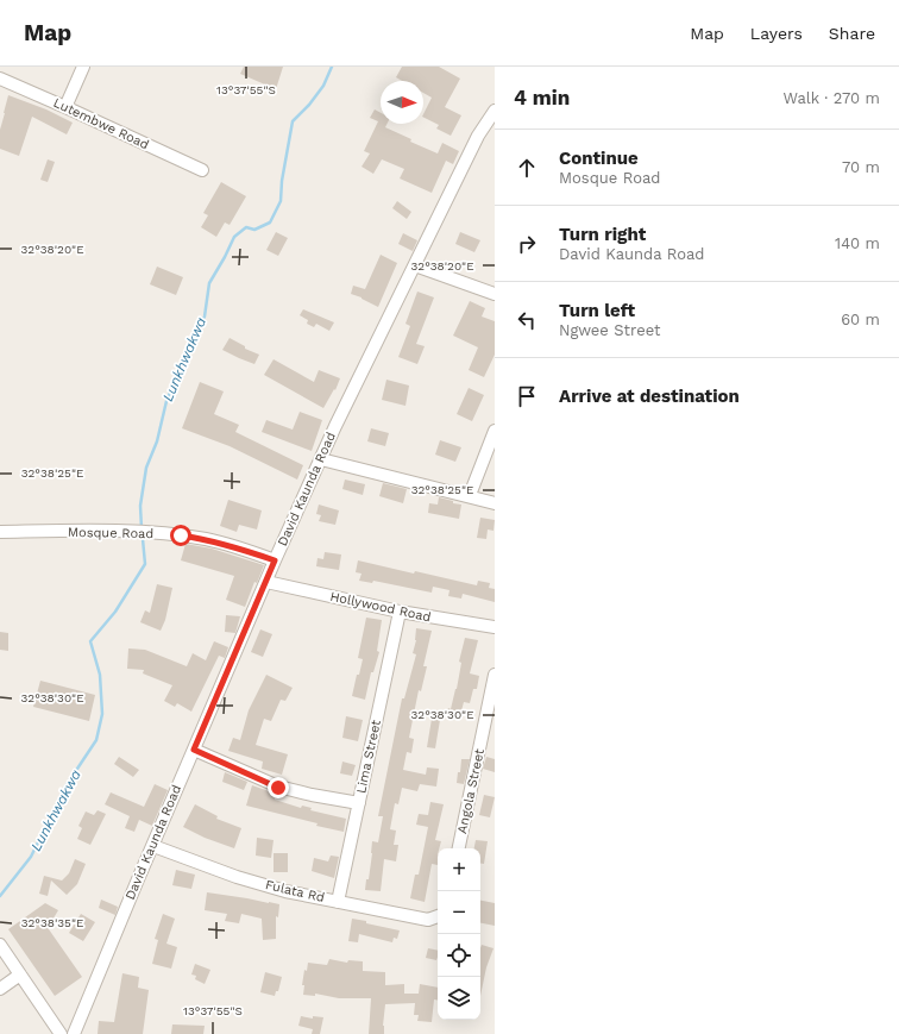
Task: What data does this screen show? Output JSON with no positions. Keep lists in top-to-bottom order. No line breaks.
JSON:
{"streets":{"street":["Lutembwe Road","David Kaunda Road","Mosque Road","Hollywood Road","Lima Street","Angola Street","Fulata Rd"]},"crossings":[["David Kaunda Road","Mosque Road"],["David Kaunda Road","Hollywood Road"],["David Kaunda Road","Fulata Rd"],["Hollywood Road","Lima Street"],["Lima Street","Fulata Rd"]],"water":["Lunkhwakwa"],"north":"right","page":{"header":"Map","nav":["Map","Layers","Share"],"heading":["4 min","Walk · 270 m"],"list":[["Continue","Mosque Road","70 m"],["Turn right","David Kaunda Road","140 m"],["Turn left","Ngwee Street","60 m"],"Arrive at destination"],"map_buttons":["+","−"]},"coordinates":["13°37'55\"S","32°38'20\"E","32°38'25\"E","32°38'30\"E","32°38'35\"E"]}
